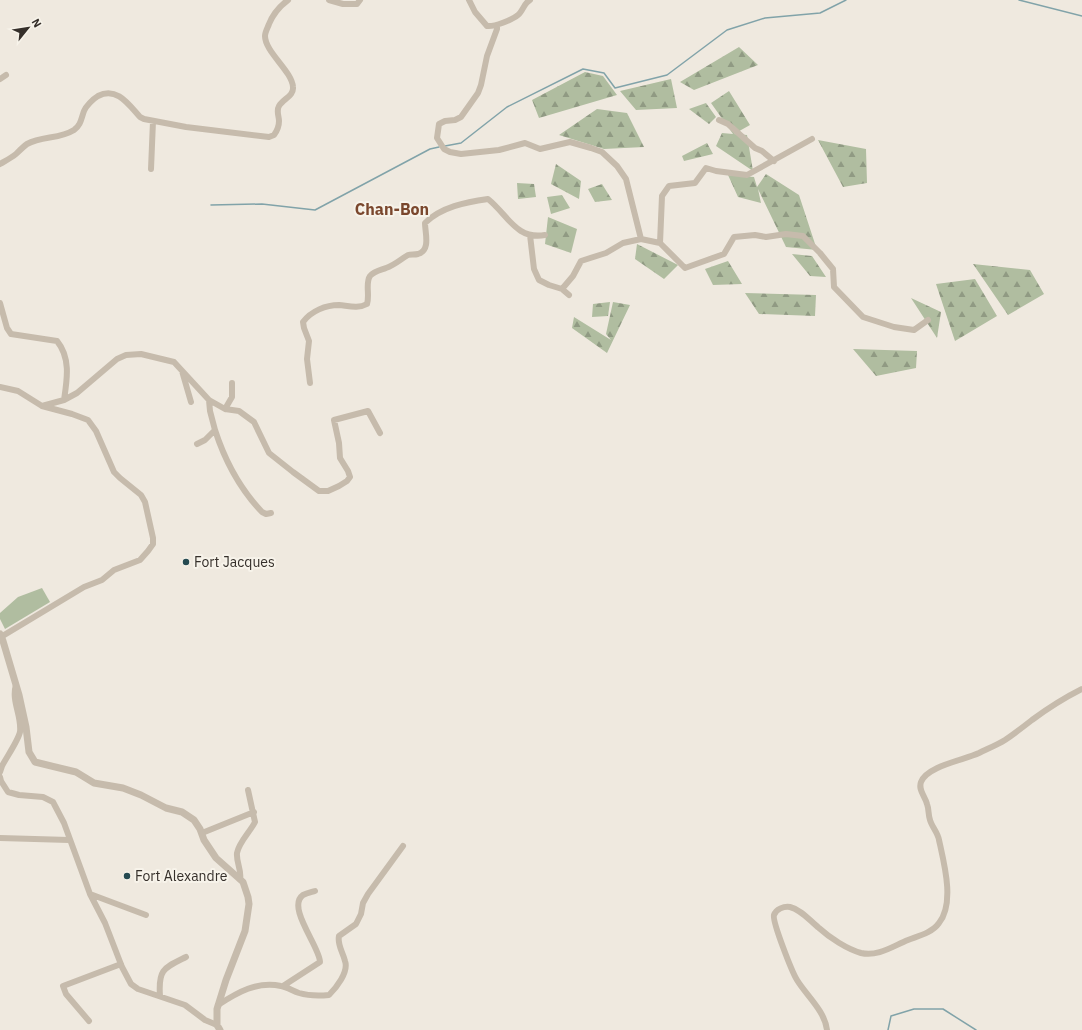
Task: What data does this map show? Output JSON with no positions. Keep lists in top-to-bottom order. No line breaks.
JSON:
{"districts":["Chan-Bon"],"places":["Fort Jacques","Fort Alexandre"],"north":"top right"}
